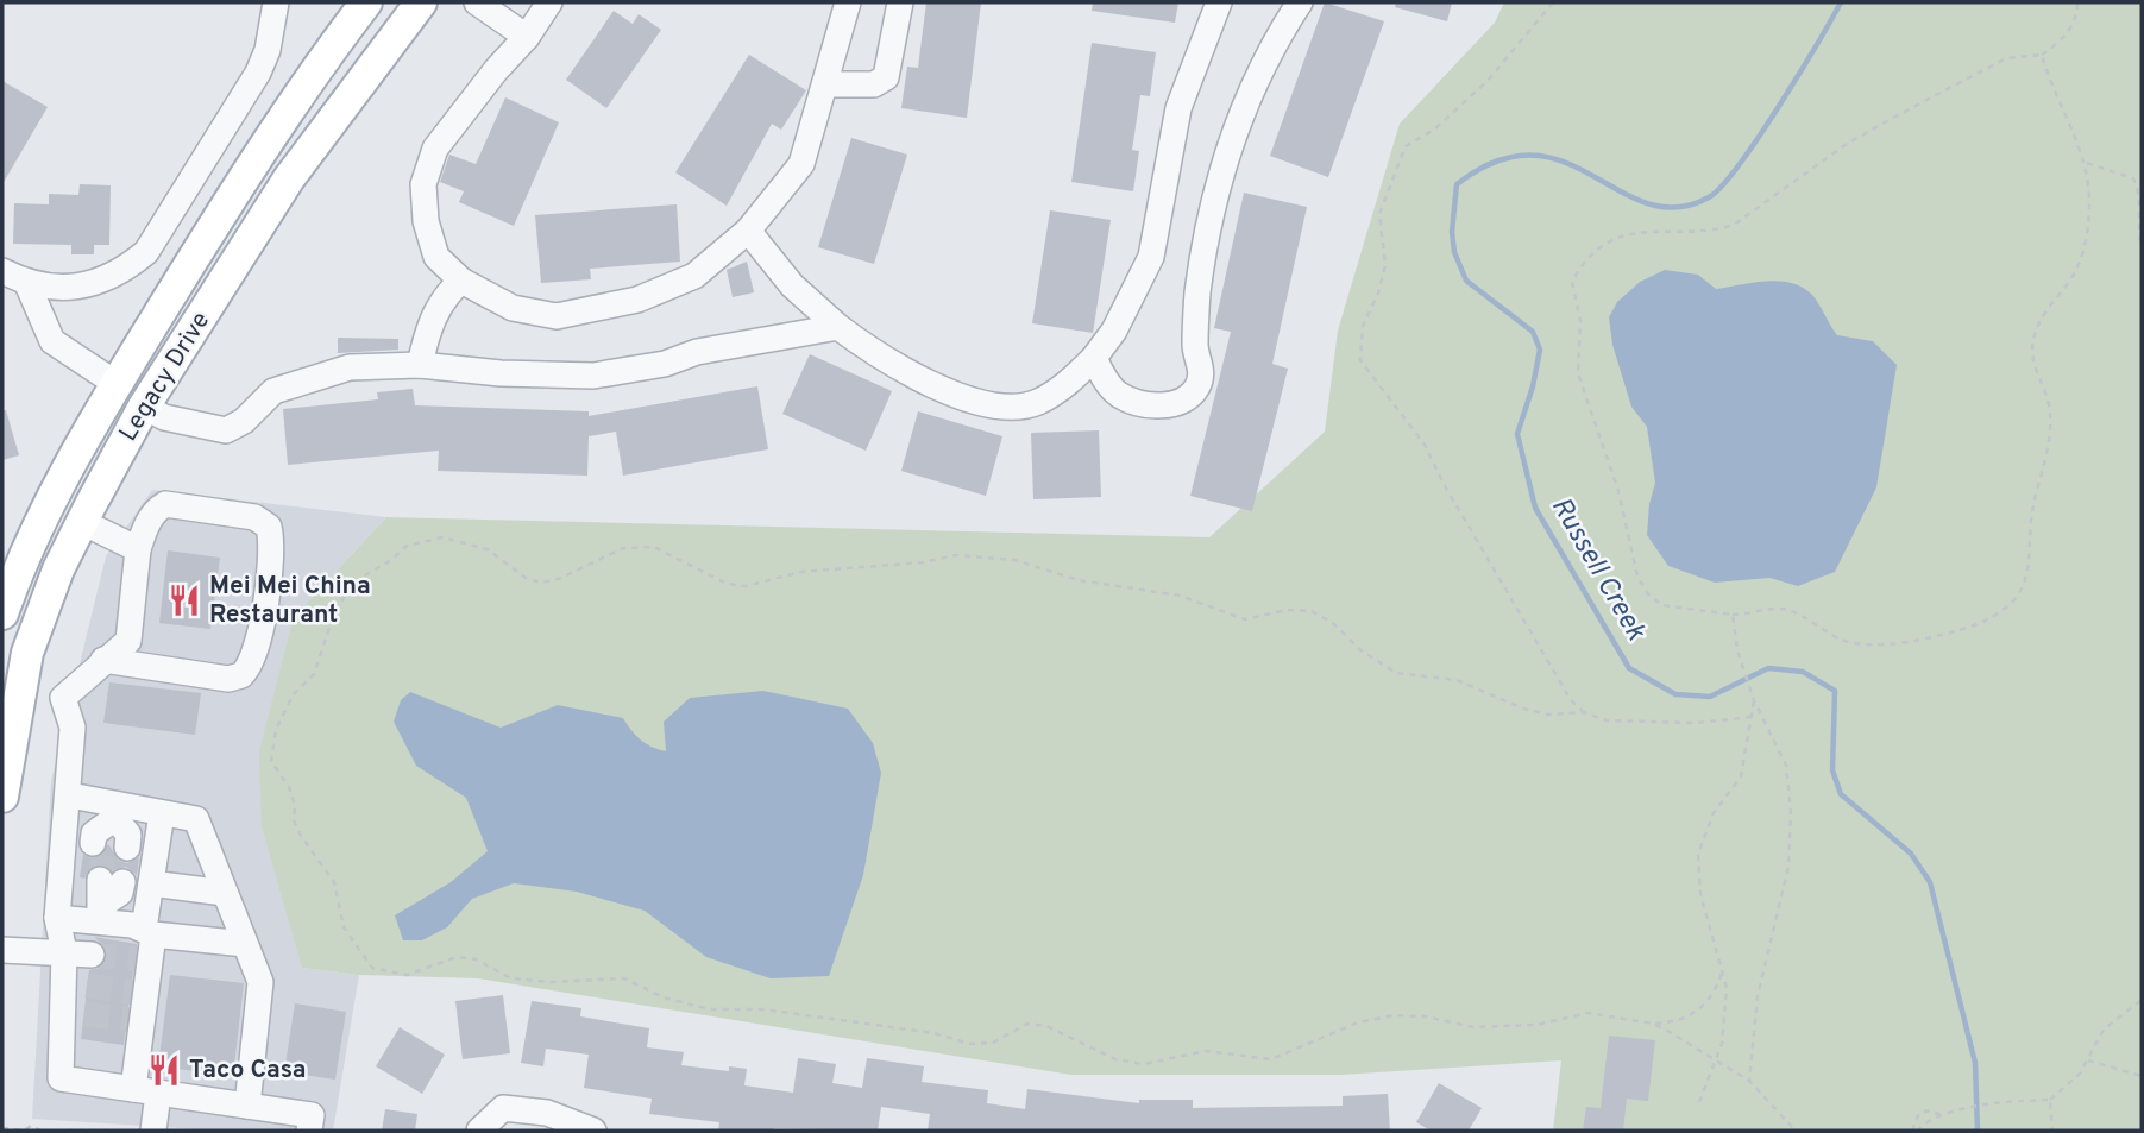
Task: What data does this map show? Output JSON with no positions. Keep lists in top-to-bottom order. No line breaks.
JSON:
{"streets":{"main road":["Legacy Drive"]},"water":["Russell Creek"],"places":{"restaurant":["Mei Mei China Restaurant","Taco Casa"]}}
